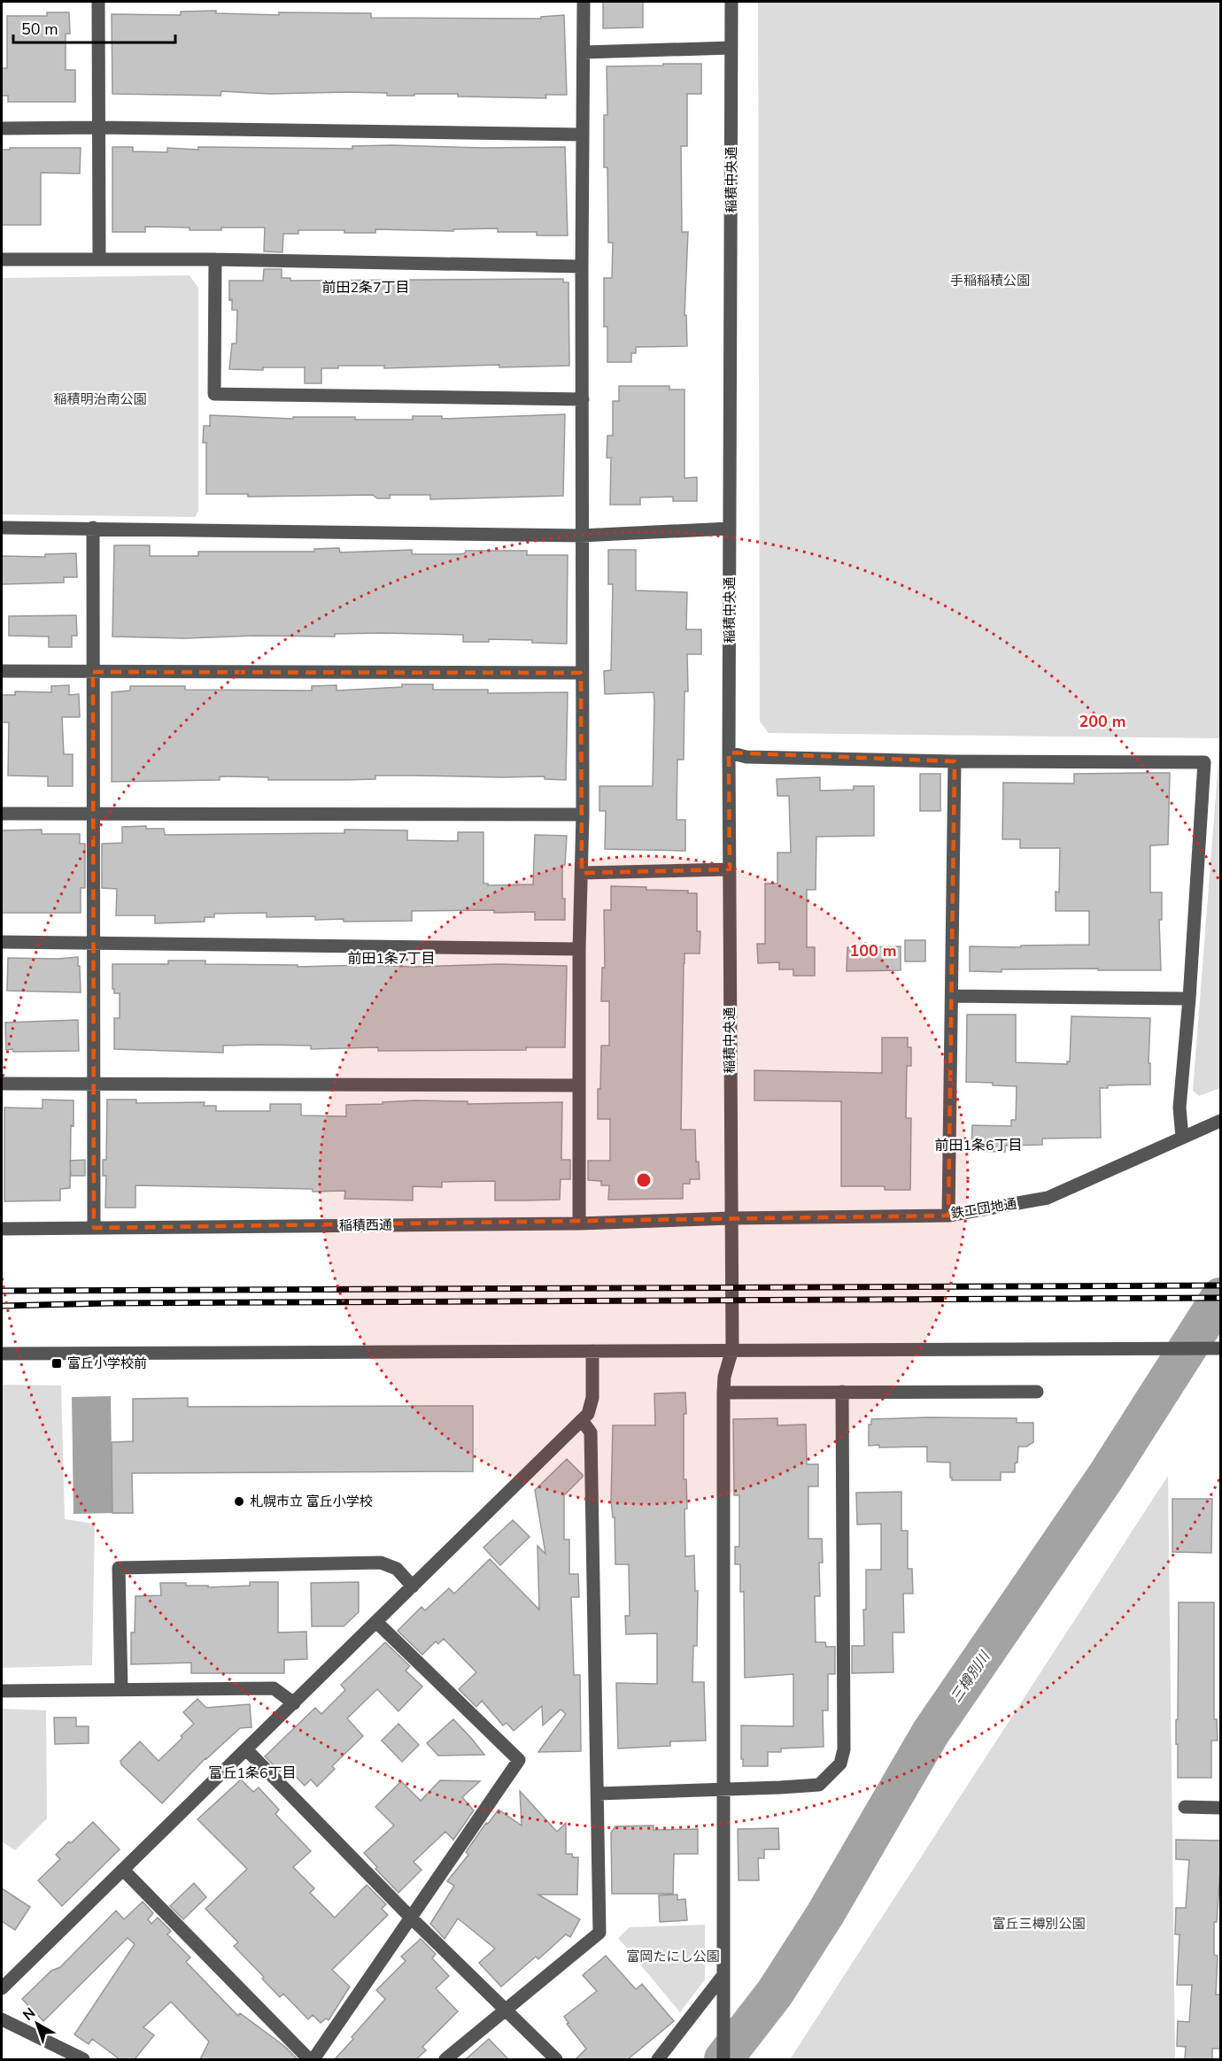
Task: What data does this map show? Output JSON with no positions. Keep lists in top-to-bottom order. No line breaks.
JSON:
{"streets":{"street":["稲積中央通","鉄工団地通","稲積西通"]},"crossings":[["稲積中央通","鉄工団地通"],["稲積中央通","稲積西通"],["鉄工団地通","稲積西通"]],"districts":["前田2条7丁目","前田1条7丁目","前田1条6丁目","富丘1条6丁目"],"water":["三樽別川"],"parks":["手稲稲積公園","稲積明治南公園","富丘三樽別公園","富岡たにし公園"],"places":{"transit":["富丘小学校前"],"other":["札幌市立 富丘小学校"]},"scale_bar":"50 m","north":"top left","rings":["200 m","100 m"]}
